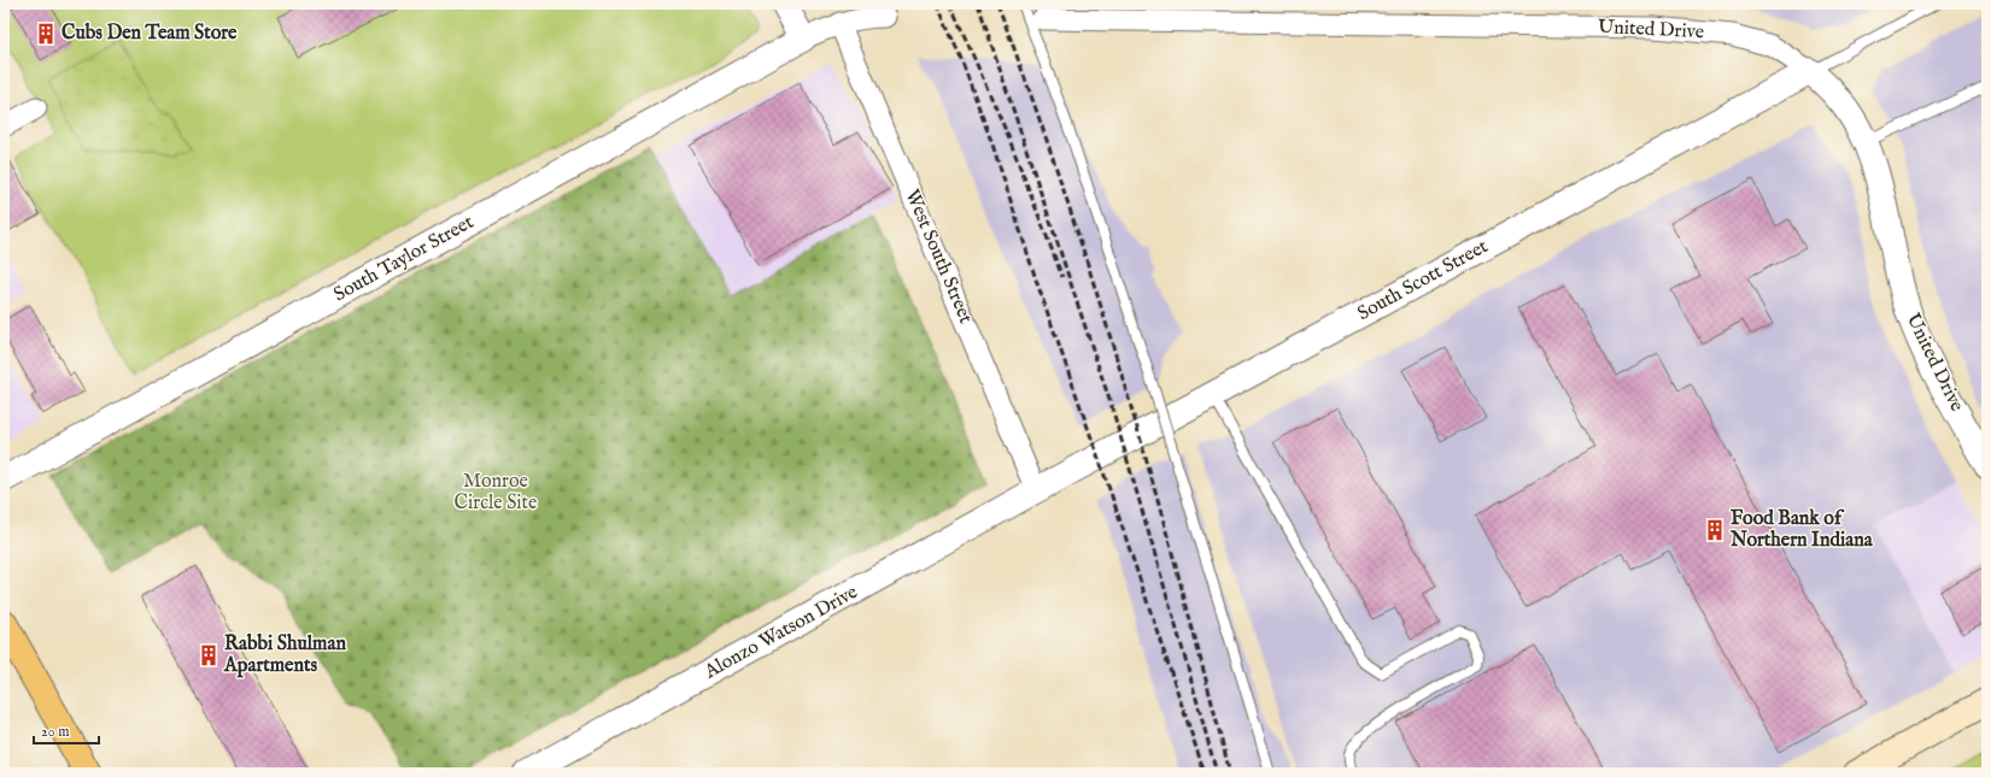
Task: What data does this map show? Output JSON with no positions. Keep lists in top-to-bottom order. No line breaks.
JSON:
{"streets":{"street":["United Drive","West South Street","South Taylor Street","South Scott Street","Alonzo Watson Drive"]},"crossings":[["United Drive","South Scott Street"],["West South Street","South Scott Street"],["West South Street","Alonzo Watson Drive"],["South Scott Street","Alonzo Watson Drive"]],"parks":["Monroe Circle Site"],"places":{"building":["Cubs Den Team Store","Food Bank of Northern Indiana","Rabbi Shulman Apartments"]},"scale_bar":"20 m"}
